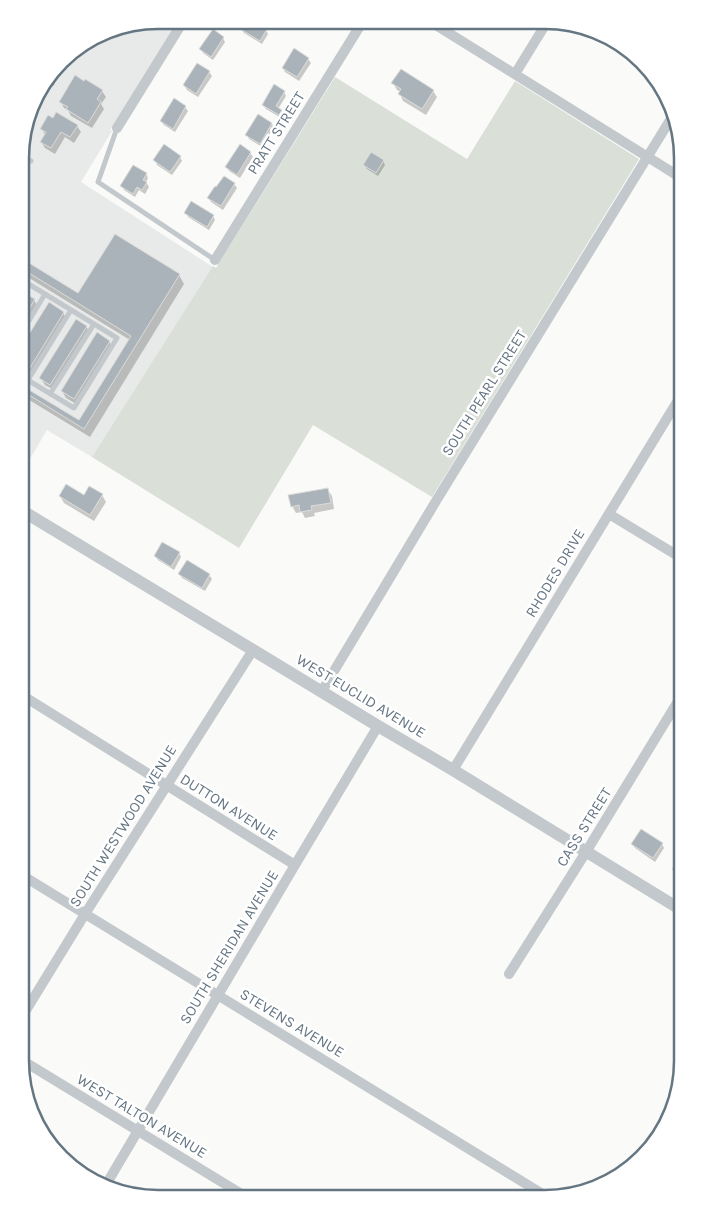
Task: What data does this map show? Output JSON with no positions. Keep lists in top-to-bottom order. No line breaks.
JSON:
{"streets":{"street":["PRATT STREET","SOUTH PEARL STREET","RHODES DRIVE","WEST EUCLID AVENUE","DUTTON AVENUE","SOUTH WESTWOOD AVENUE","CASS STREET","SOUTH SHERIDAN AVENUE","STEVENS AVENUE","WEST TALTON AVENUE"]},"crossings":[["SOUTH PEARL STREET","WEST EUCLID AVENUE"],["RHODES DRIVE","WEST EUCLID AVENUE"],["WEST EUCLID AVENUE","SOUTH WESTWOOD AVENUE"],["WEST EUCLID AVENUE","CASS STREET"],["WEST EUCLID AVENUE","SOUTH SHERIDAN AVENUE"],["DUTTON AVENUE","SOUTH WESTWOOD AVENUE"],["DUTTON AVENUE","SOUTH SHERIDAN AVENUE"],["SOUTH WESTWOOD AVENUE","STEVENS AVENUE"],["SOUTH SHERIDAN AVENUE","STEVENS AVENUE"],["SOUTH SHERIDAN AVENUE","WEST TALTON AVENUE"]]}
